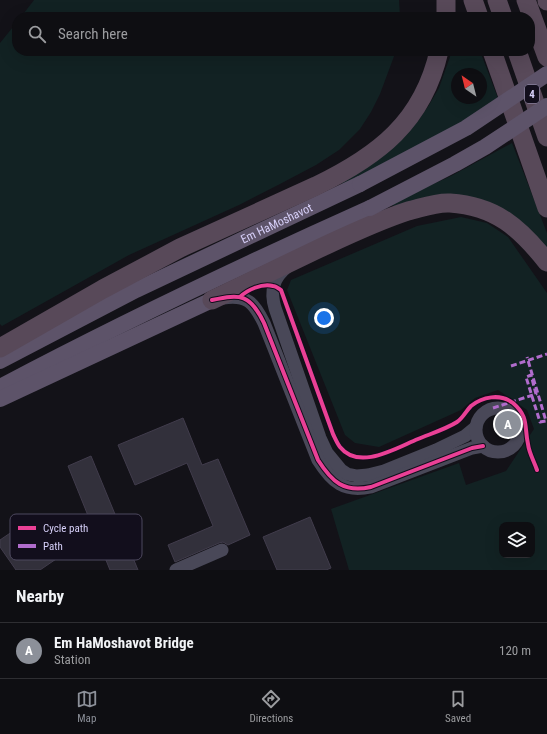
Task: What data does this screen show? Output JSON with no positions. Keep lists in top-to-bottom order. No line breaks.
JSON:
{"streets":{"highway":["4"],"main road":["Em HaMoshavot"]},"legend":["Cycle path","Path"],"north":"top left","page":{"search":"Search here","pins":"A","heading":"Nearby","list":[{"mark":"A","name":"Em HaMoshavot Bridge","note":"Station","value":"120 m"}],"nav":["Map","Directions","Saved"]}}
